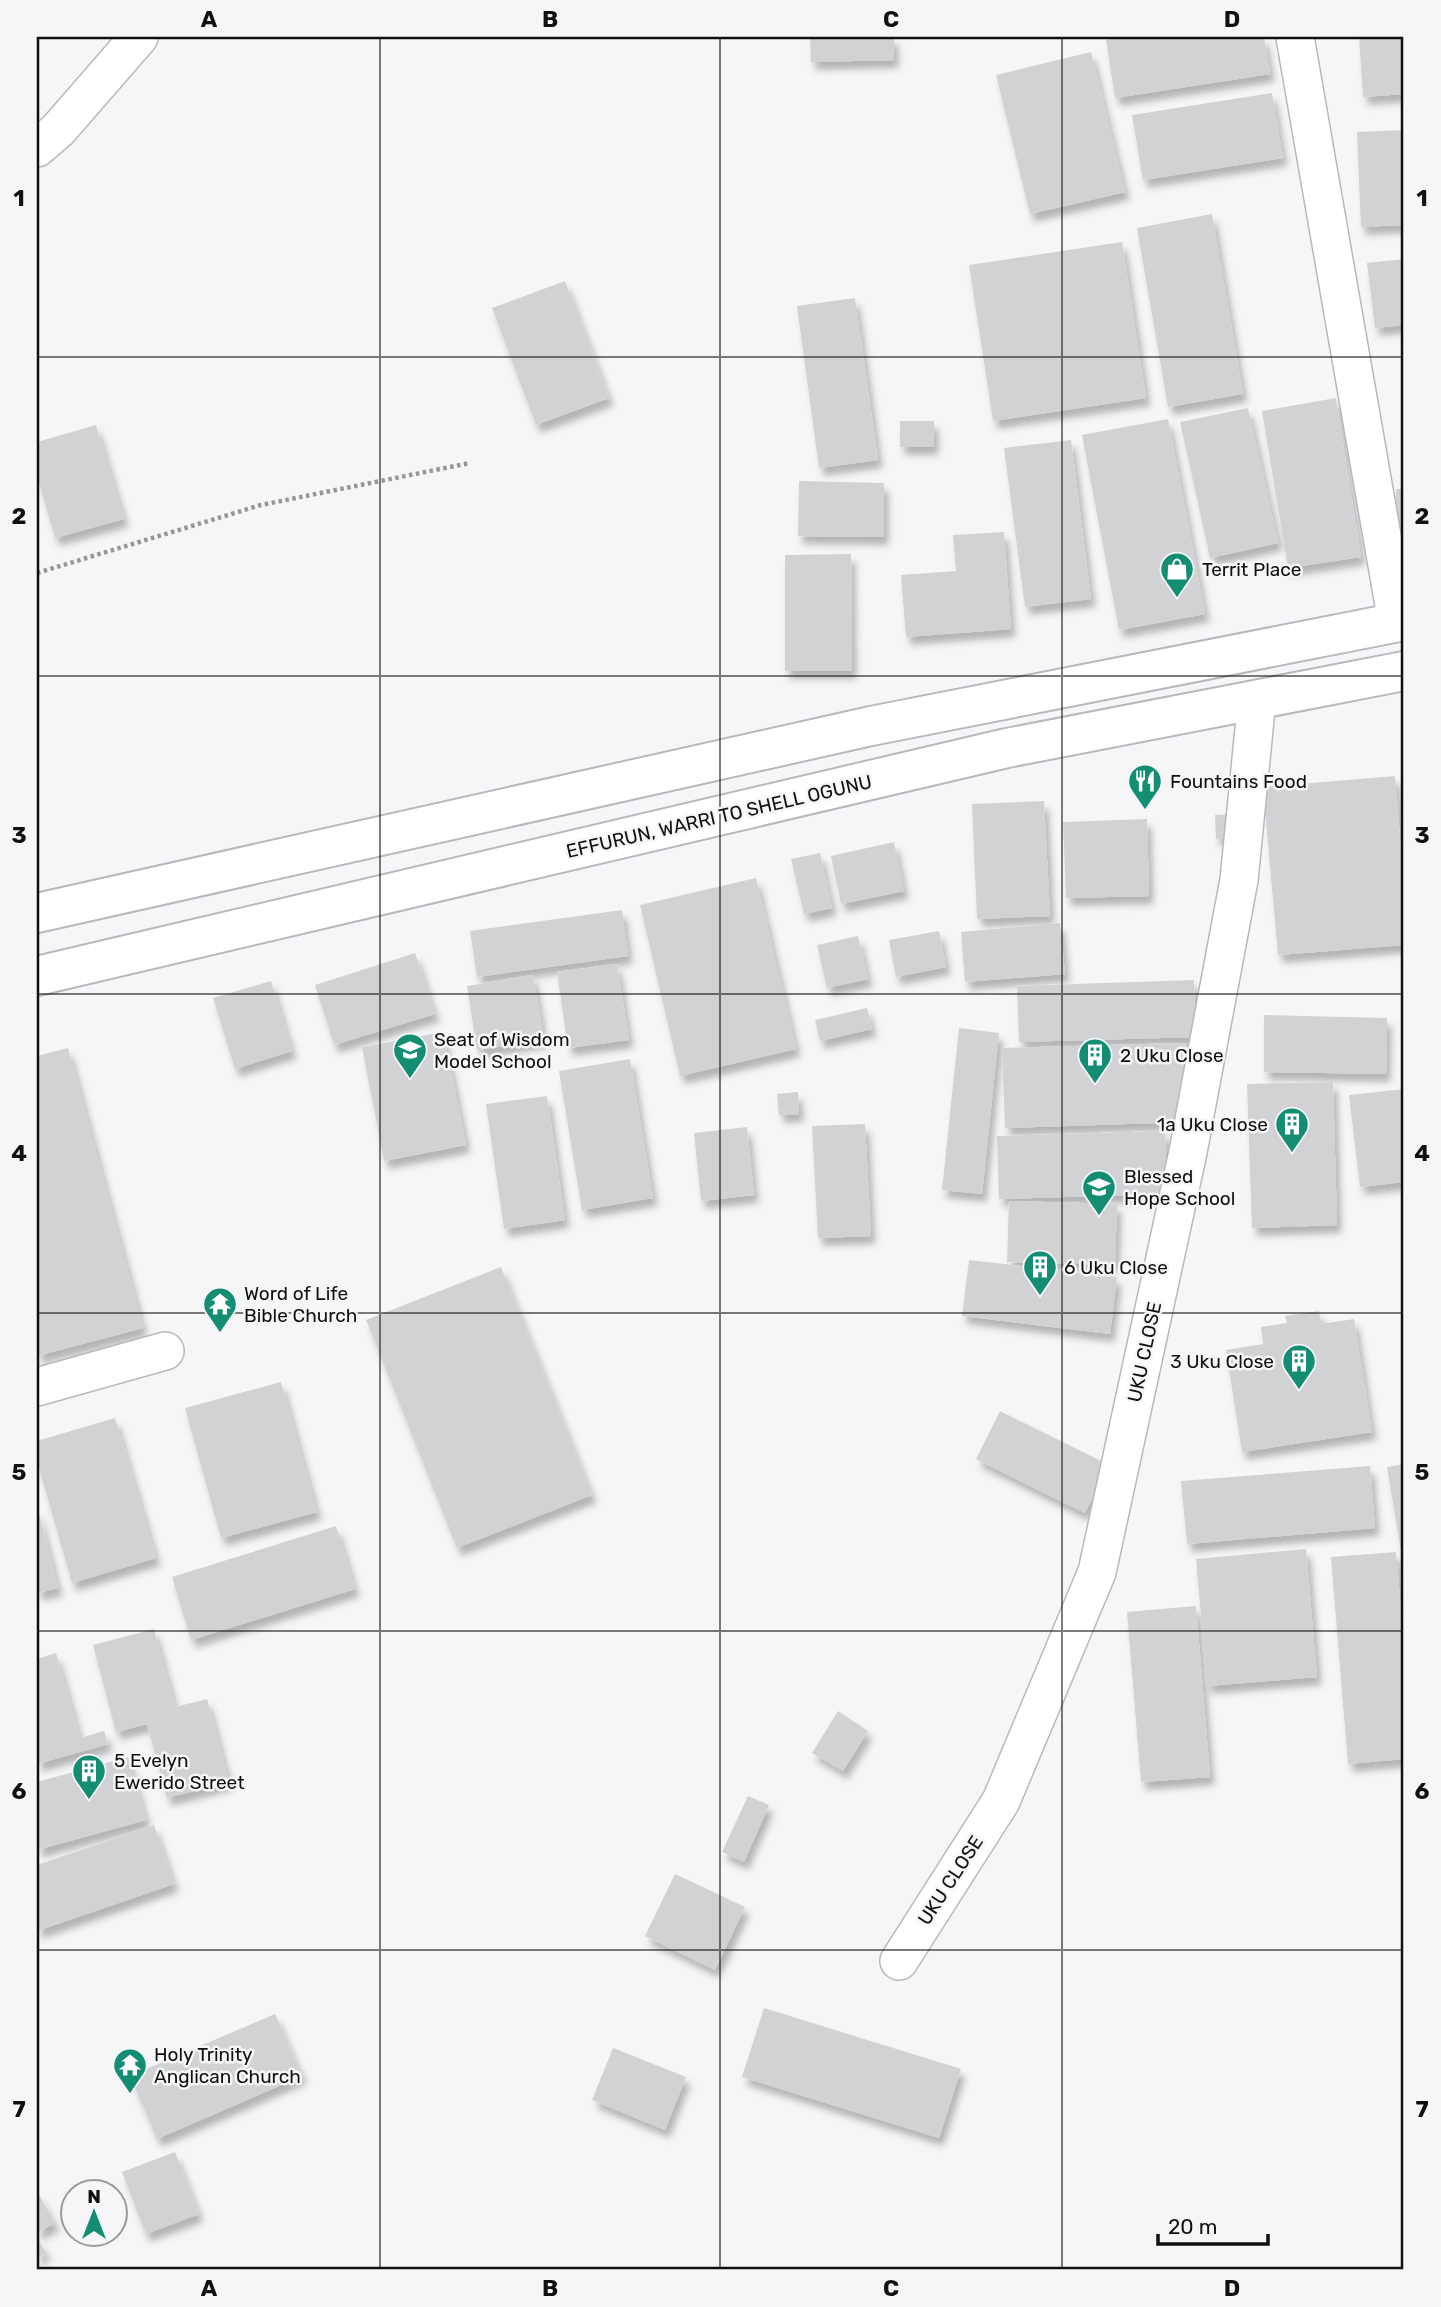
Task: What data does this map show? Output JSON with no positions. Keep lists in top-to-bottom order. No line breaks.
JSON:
{"streets":{"main road":["EFFURUN, WARRI TO SHELL OGUNU"],"street":["UKU CLOSE"]},"crossings":[["EFFURUN, WARRI TO SHELL OGUNU","UKU CLOSE"]],"places":{"shop":["Territ Place"],"restaurant":["Fountains Food"],"school or university":["Seat of Wisdom Model School","Blessed Hope School"],"building":["2 Uku Close","1a Uku Close","6 Uku Close","3 Uku Close","5 Evelyn Ewerido Street"],"temple":["Word of Life Bible Church","Holy Trinity Anglican Church"]},"scale_bar":"20 m","north":"top","grid":{"columns":["A","B","C","D"],"rows":["1","2","3","4","5","6","7"]}}
